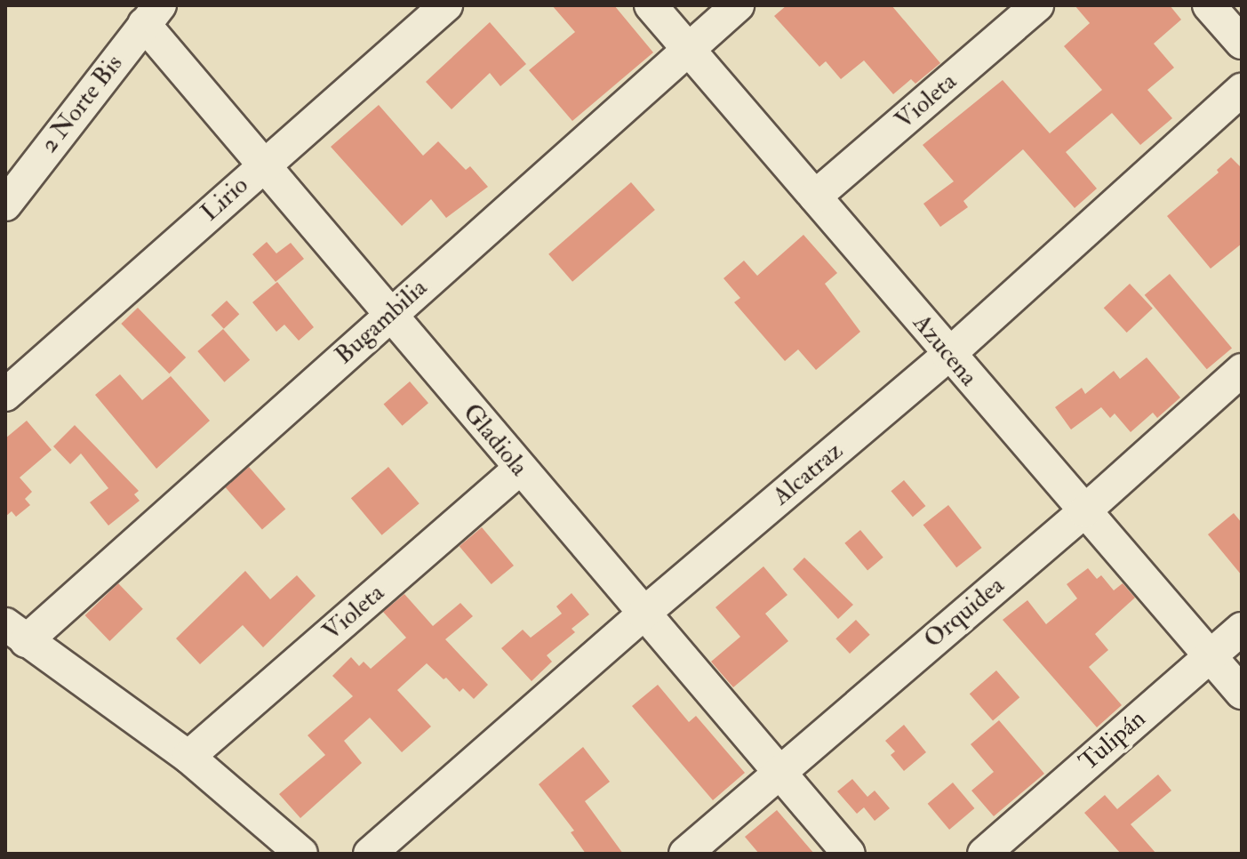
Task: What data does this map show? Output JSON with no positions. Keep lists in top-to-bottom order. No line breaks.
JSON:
{"streets":{"street":["Violeta","2 Norte Bis","Lirio","Bugambilia","Azucena","Gladiola","Alcatraz","Orquidea","Tulipán"]},"crossings":[["Violeta","Azucena"],["Violeta","Gladiola"],["2 Norte Bis","Gladiola"],["Lirio","Gladiola"],["Bugambilia","Azucena"],["Bugambilia","Gladiola"],["Azucena","Alcatraz"],["Azucena","Orquidea"],["Azucena","Tulipán"],["Gladiola","Alcatraz"],["Gladiola","Orquidea"]]}
